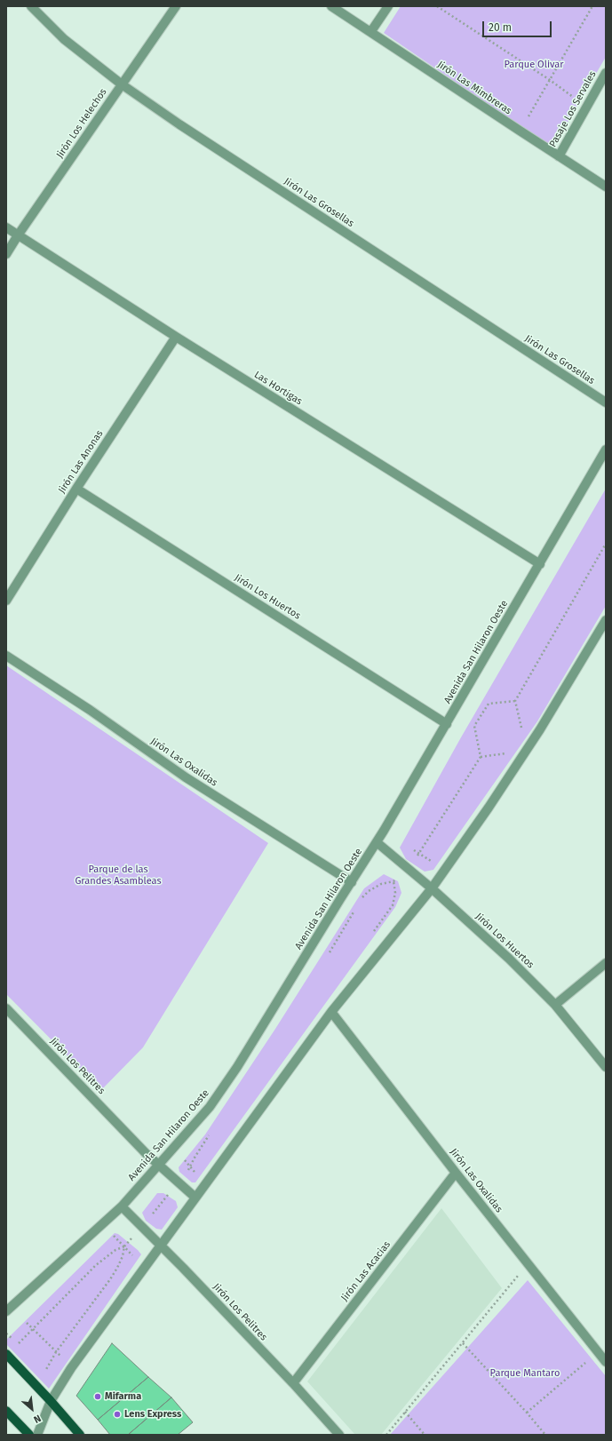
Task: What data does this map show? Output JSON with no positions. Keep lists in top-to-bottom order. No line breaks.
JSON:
{"streets":{"street":["Jirón Las Mimbreras","Pasaje Los Servales","Jirón Los Helechos","Jirón Las Grosellas","Las Hortigas","Jirón Las Anonas","Jirón Los Huertos","Avenida San Hilaron Oeste","Jirón Las Oxalidas","Jirón Los Pelitres","Jirón Las Acacias"]},"crossings":[["Jirón Las Mimbreras","Pasaje Los Servales"],["Jirón Los Helechos","Jirón Las Grosellas"],["Jirón Los Helechos","Las Hortigas"],["Las Hortigas","Jirón Las Anonas"],["Las Hortigas","Avenida San Hilaron Oeste"],["Jirón Las Anonas","Jirón Los Huertos"],["Jirón Los Huertos","Avenida San Hilaron Oeste"],["Avenida San Hilaron Oeste","Jirón Las Oxalidas"],["Avenida San Hilaron Oeste","Jirón Los Pelitres"],["Jirón Las Oxalidas","Jirón Las Acacias"],["Jirón Los Pelitres","Jirón Las Acacias"]],"parks":["Parque Olivar","Parque de las Grandes Asambleas","Parque Mantaro"],"places":["Mifarma","Lens Express"],"scale_bar":"20 m","north":"bottom right"}
